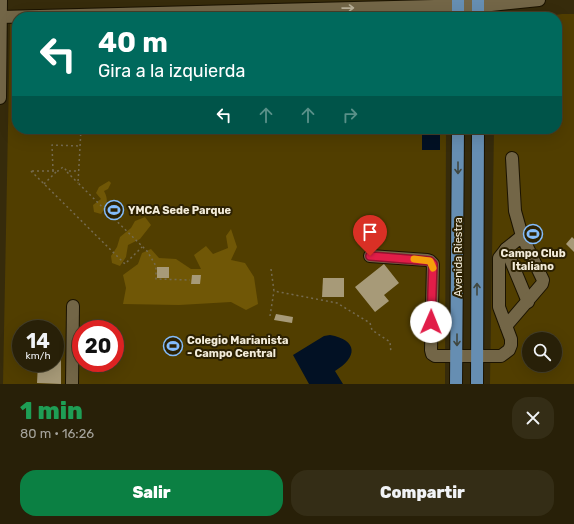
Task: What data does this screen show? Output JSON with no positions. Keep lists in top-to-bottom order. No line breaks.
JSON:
{"streets":{"main road":["Avenida Riestra"]},"places":{"sports":["YMCA Sede Parque","Campo Club Italiano","Colegio Marianista - Campo Central"]},"page":{"turn":["40 m","Gira a la izquierda"],"speed":"14 km/h","limit":"20","heading":["1 min","80 m · 16:26"],"buttons":["Salir","Compartir"]}}
